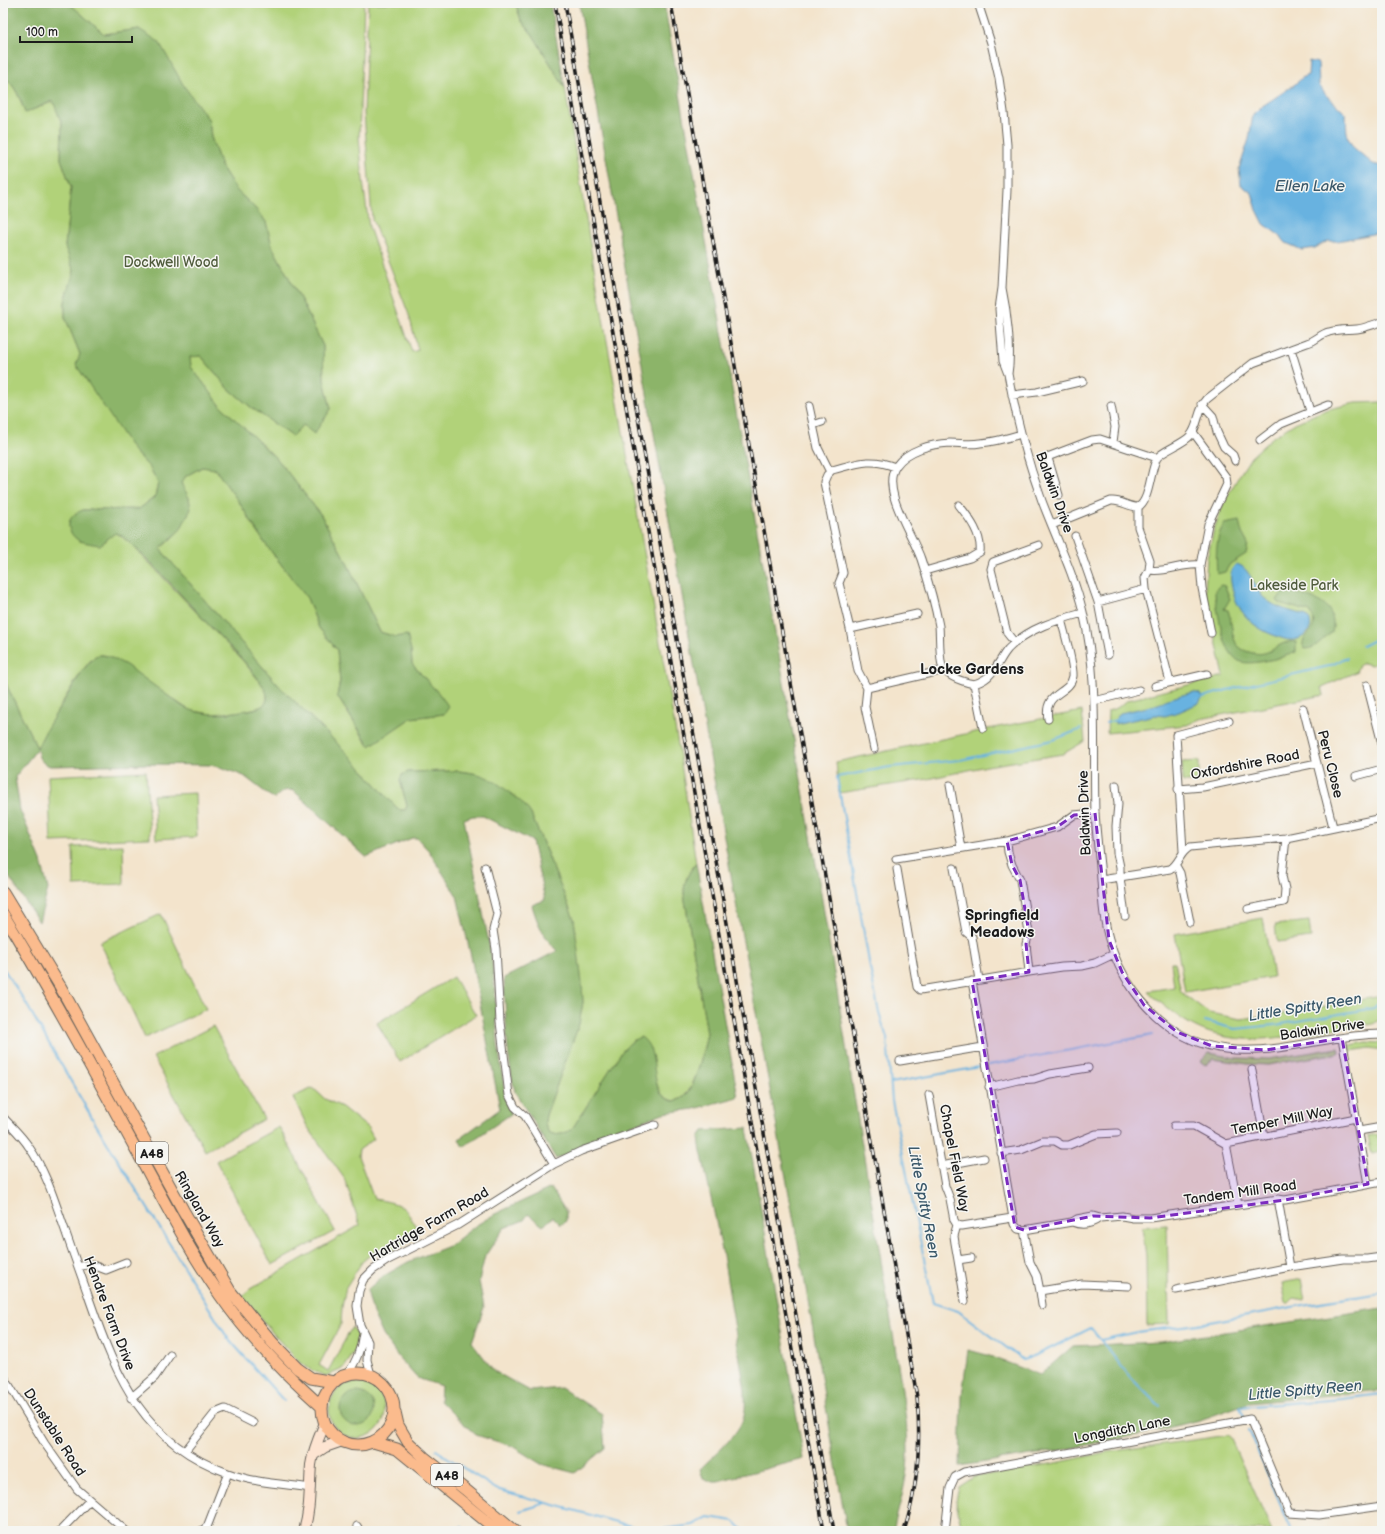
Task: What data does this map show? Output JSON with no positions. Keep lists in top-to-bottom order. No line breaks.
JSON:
{"streets":{"main road":["A48","Ringland Way"],"street":["Baldwin Drive","Oxfordshire Road","Peru Close","Temper Mill Way","Chapel Field Way","Tandem Mill Road","Hartridge Farm Road","Hendre Farm Drive","Longditch Lane","Dunstable Road"]},"crossings":[["Oxfordshire Road","Peru Close"],["Temper Mill Way","Tandem Mill Road"],["A48","Ringland Way"],["A48","Hartridge Farm Road"],["Ringland Way","Hartridge Farm Road"]],"districts":["Locke Gardens","Springfield Meadows"],"water":["Ellen Lake","Little Spitty Reen"],"parks":["Dockwell Wood","Lakeside Park"],"scale_bar":"100 m"}
